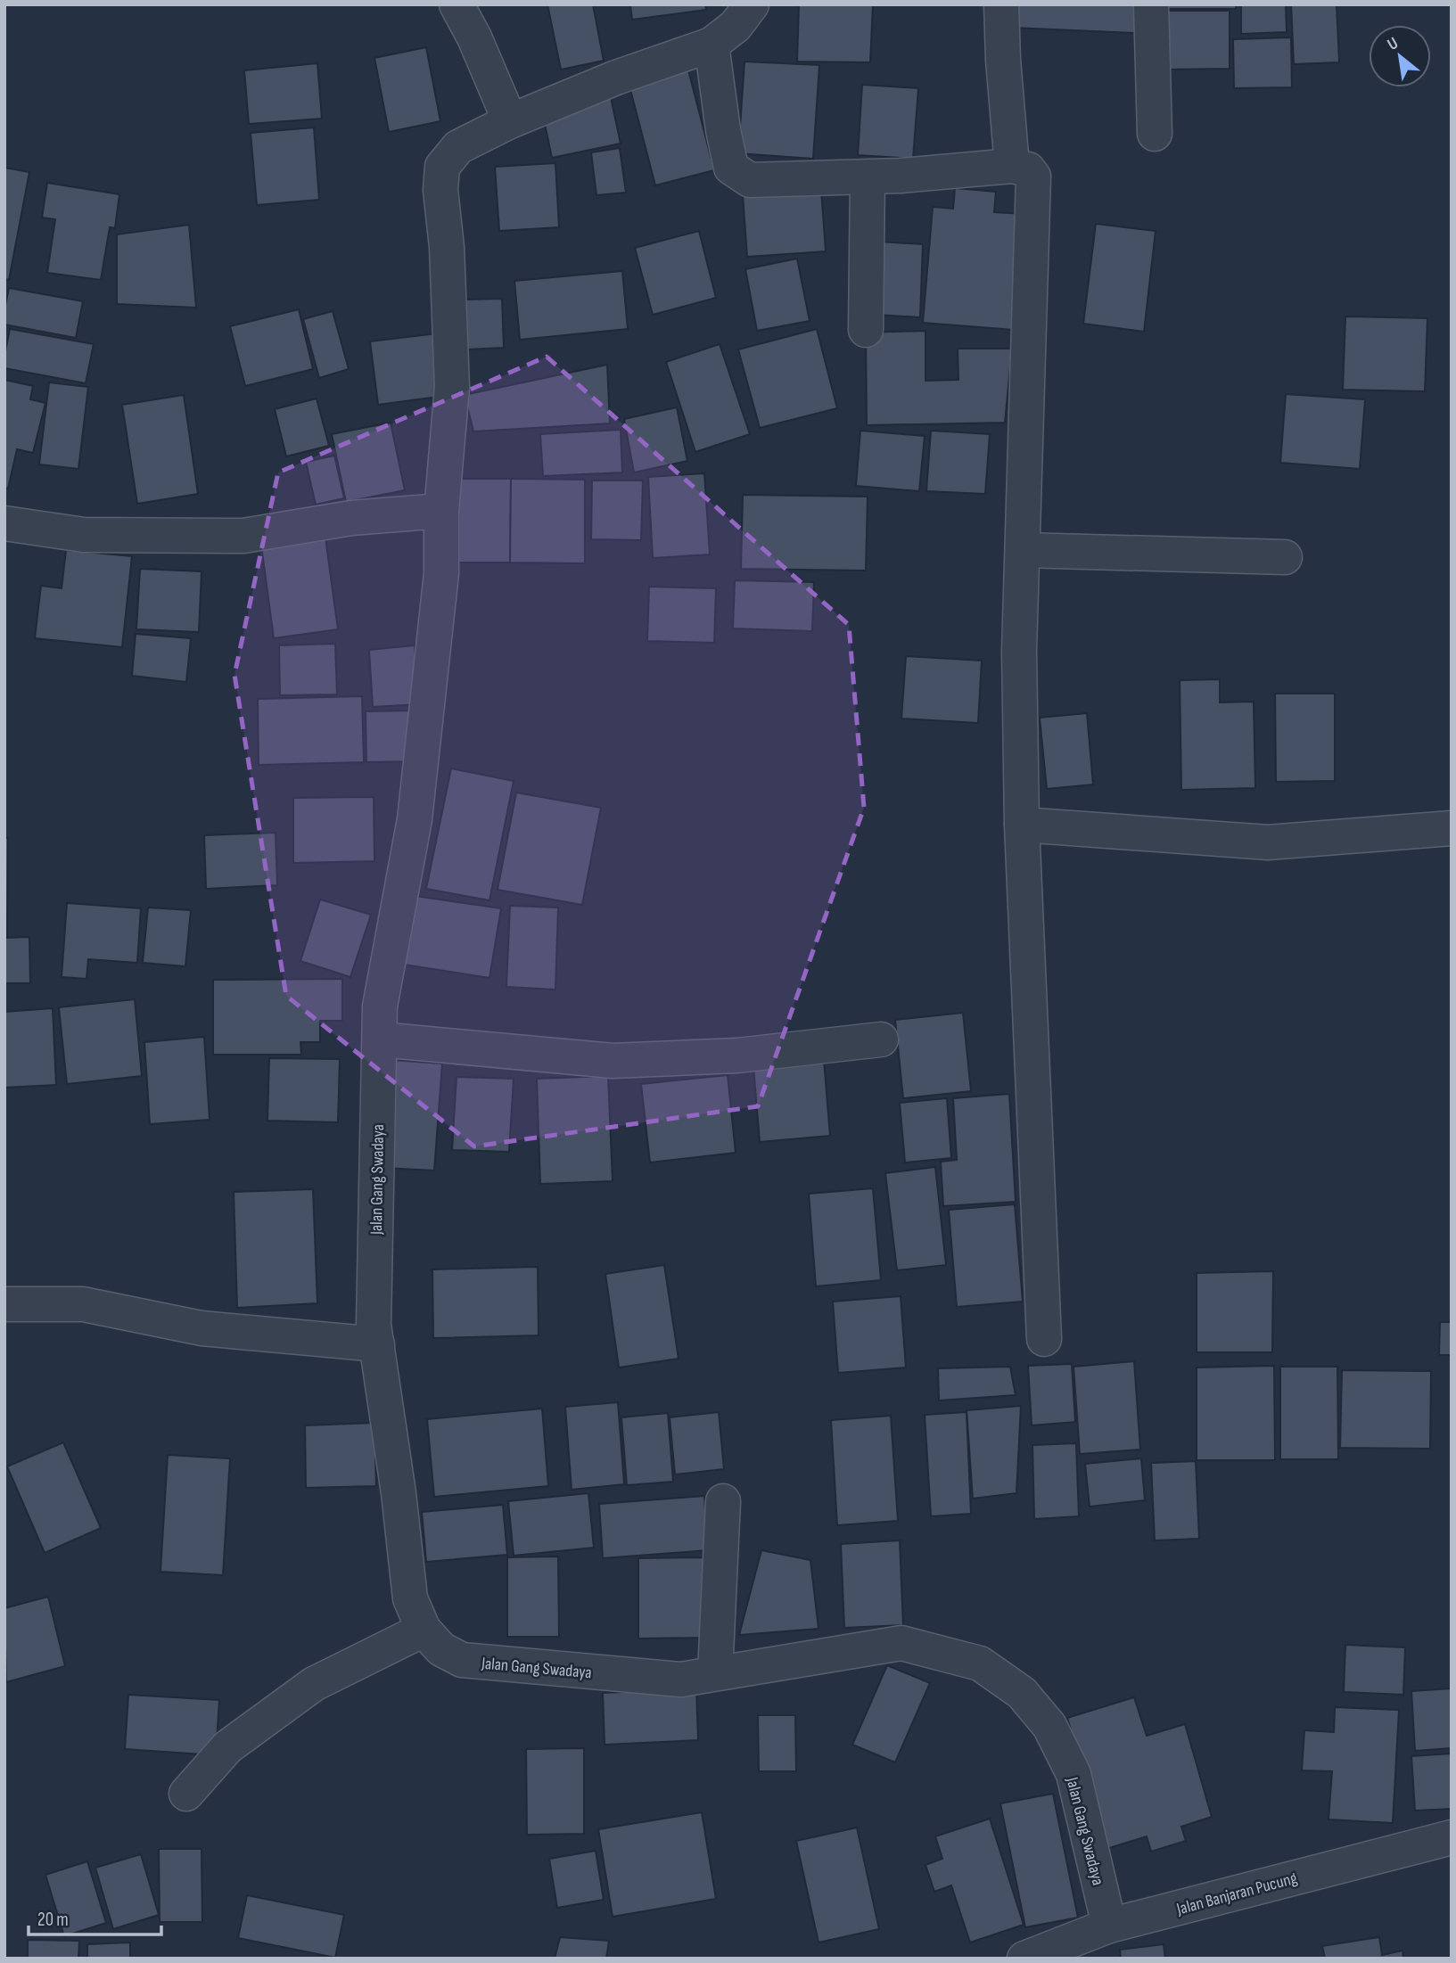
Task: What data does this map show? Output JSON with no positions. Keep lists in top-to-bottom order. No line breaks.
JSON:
{"streets":{"street":["Jalan Gang Swadaya","Jalan Banjaran Pucung"]},"crossings":[["Jalan Gang Swadaya","Jalan Banjaran Pucung"]],"scale_bar":"20 m","north":"top left"}
